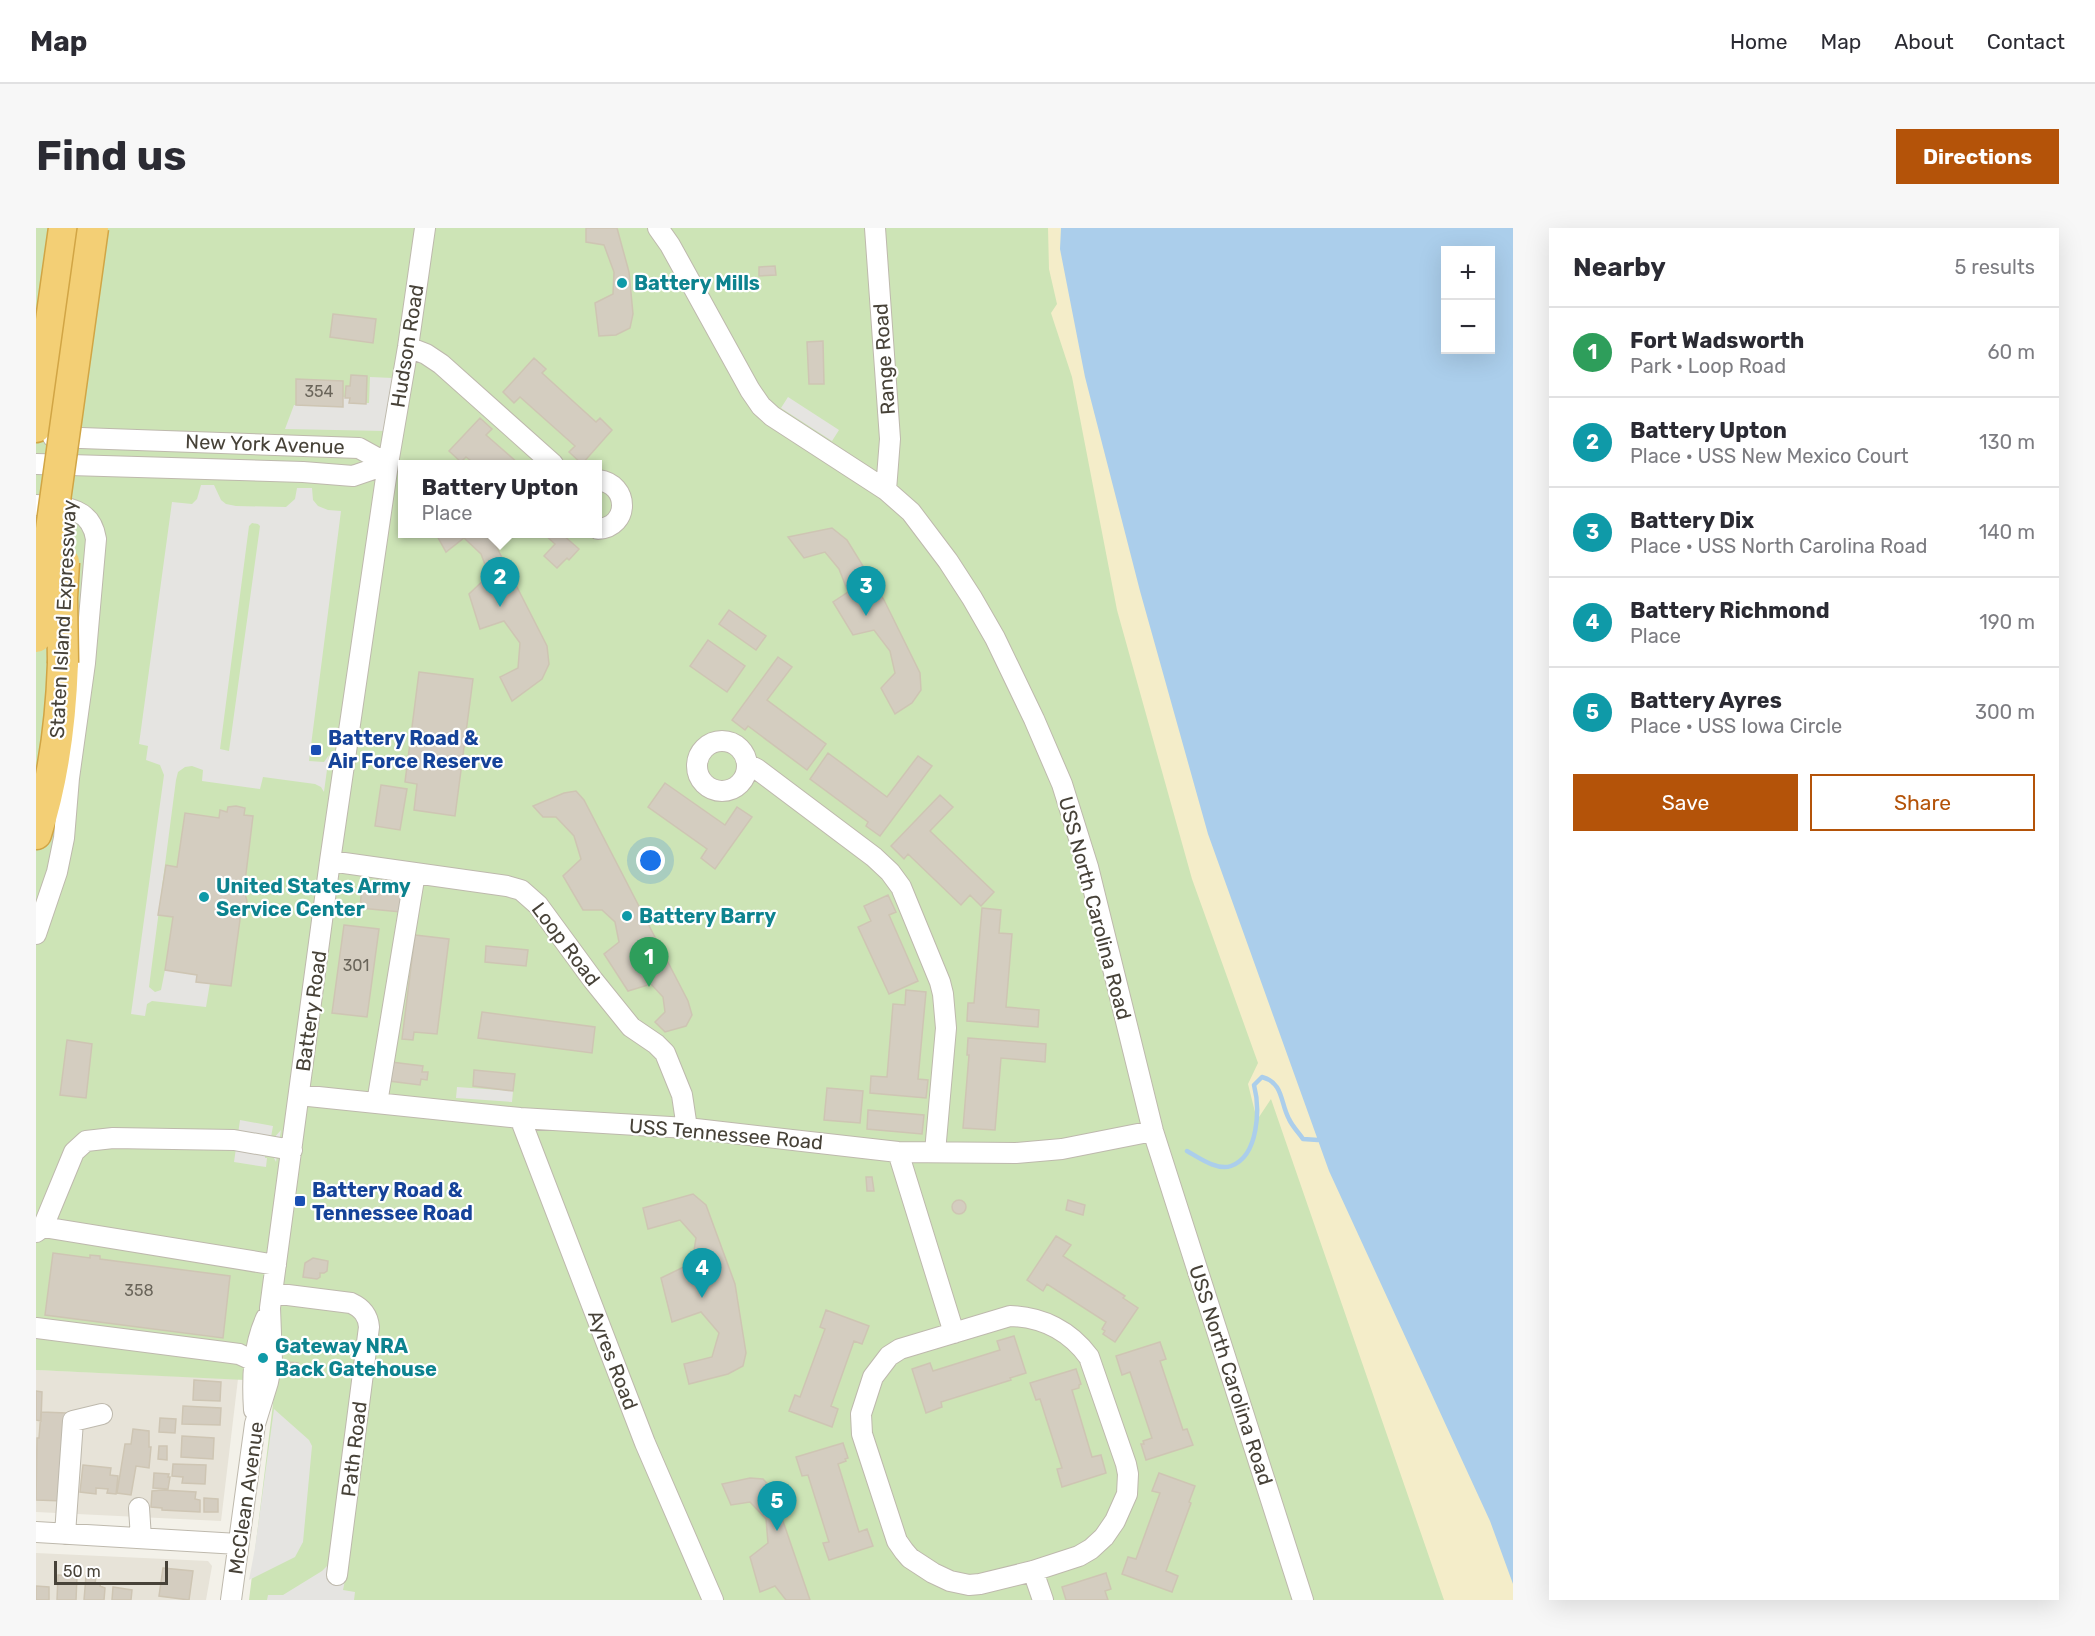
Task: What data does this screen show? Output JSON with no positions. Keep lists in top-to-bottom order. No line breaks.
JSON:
{"streets":{"highway":["Staten Island Expressway"],"street":["Hudson Road","Range Road","New York Avenue","USS North Carolina Road","Loop Road","Battery Road","USS Tennessee Road","Ayres Road","Path Road","McClean Avenue"]},"crossings":[["Hudson Road","New York Avenue"],["Hudson Road","Battery Road"],["Range Road","USS North Carolina Road"],["New York Avenue","Battery Road"],["USS North Carolina Road","USS Tennessee Road"],["Loop Road","Battery Road"],["Loop Road","USS Tennessee Road"],["Battery Road","USS Tennessee Road"],["Battery Road","Path Road"],["Battery Road","McClean Avenue"],["USS Tennessee Road","Ayres Road"]],"places":{"other":["Battery Mills","United States Army Service Center","Battery Barry","Gateway NRA Back Gatehouse"],"transit":["Battery Road & Air Force Reserve","Battery Road & Tennessee Road"]},"house_numbers":["354","301","358"],"scale_bar":"50 m","page":{"header":"Map","nav":["Home","Map","About","Contact"],"buttons":["Directions",["Save","Share"]],"title":"Find us","heading":["Nearby","5 results"],"map_buttons":["+","−"],"list":[{"mark":"1","name":"Fort Wadsworth","note":"Park · Loop Road","value":"60 m"},{"mark":"2","name":"Battery Upton","note":"Place · USS New Mexico Court","value":"130 m"},{"mark":"3","name":"Battery Dix","note":"Place · USS North Carolina Road","value":"140 m"},{"mark":"4","name":"Battery Richmond","note":"Place","value":"190 m"},{"mark":"5","name":"Battery Ayres","note":"Place · USS Iowa Circle","value":"300 m"}],"popup":["Battery Upton","Place"],"pins":["2","3","1","4","5"],"scale":"50 m"}}
